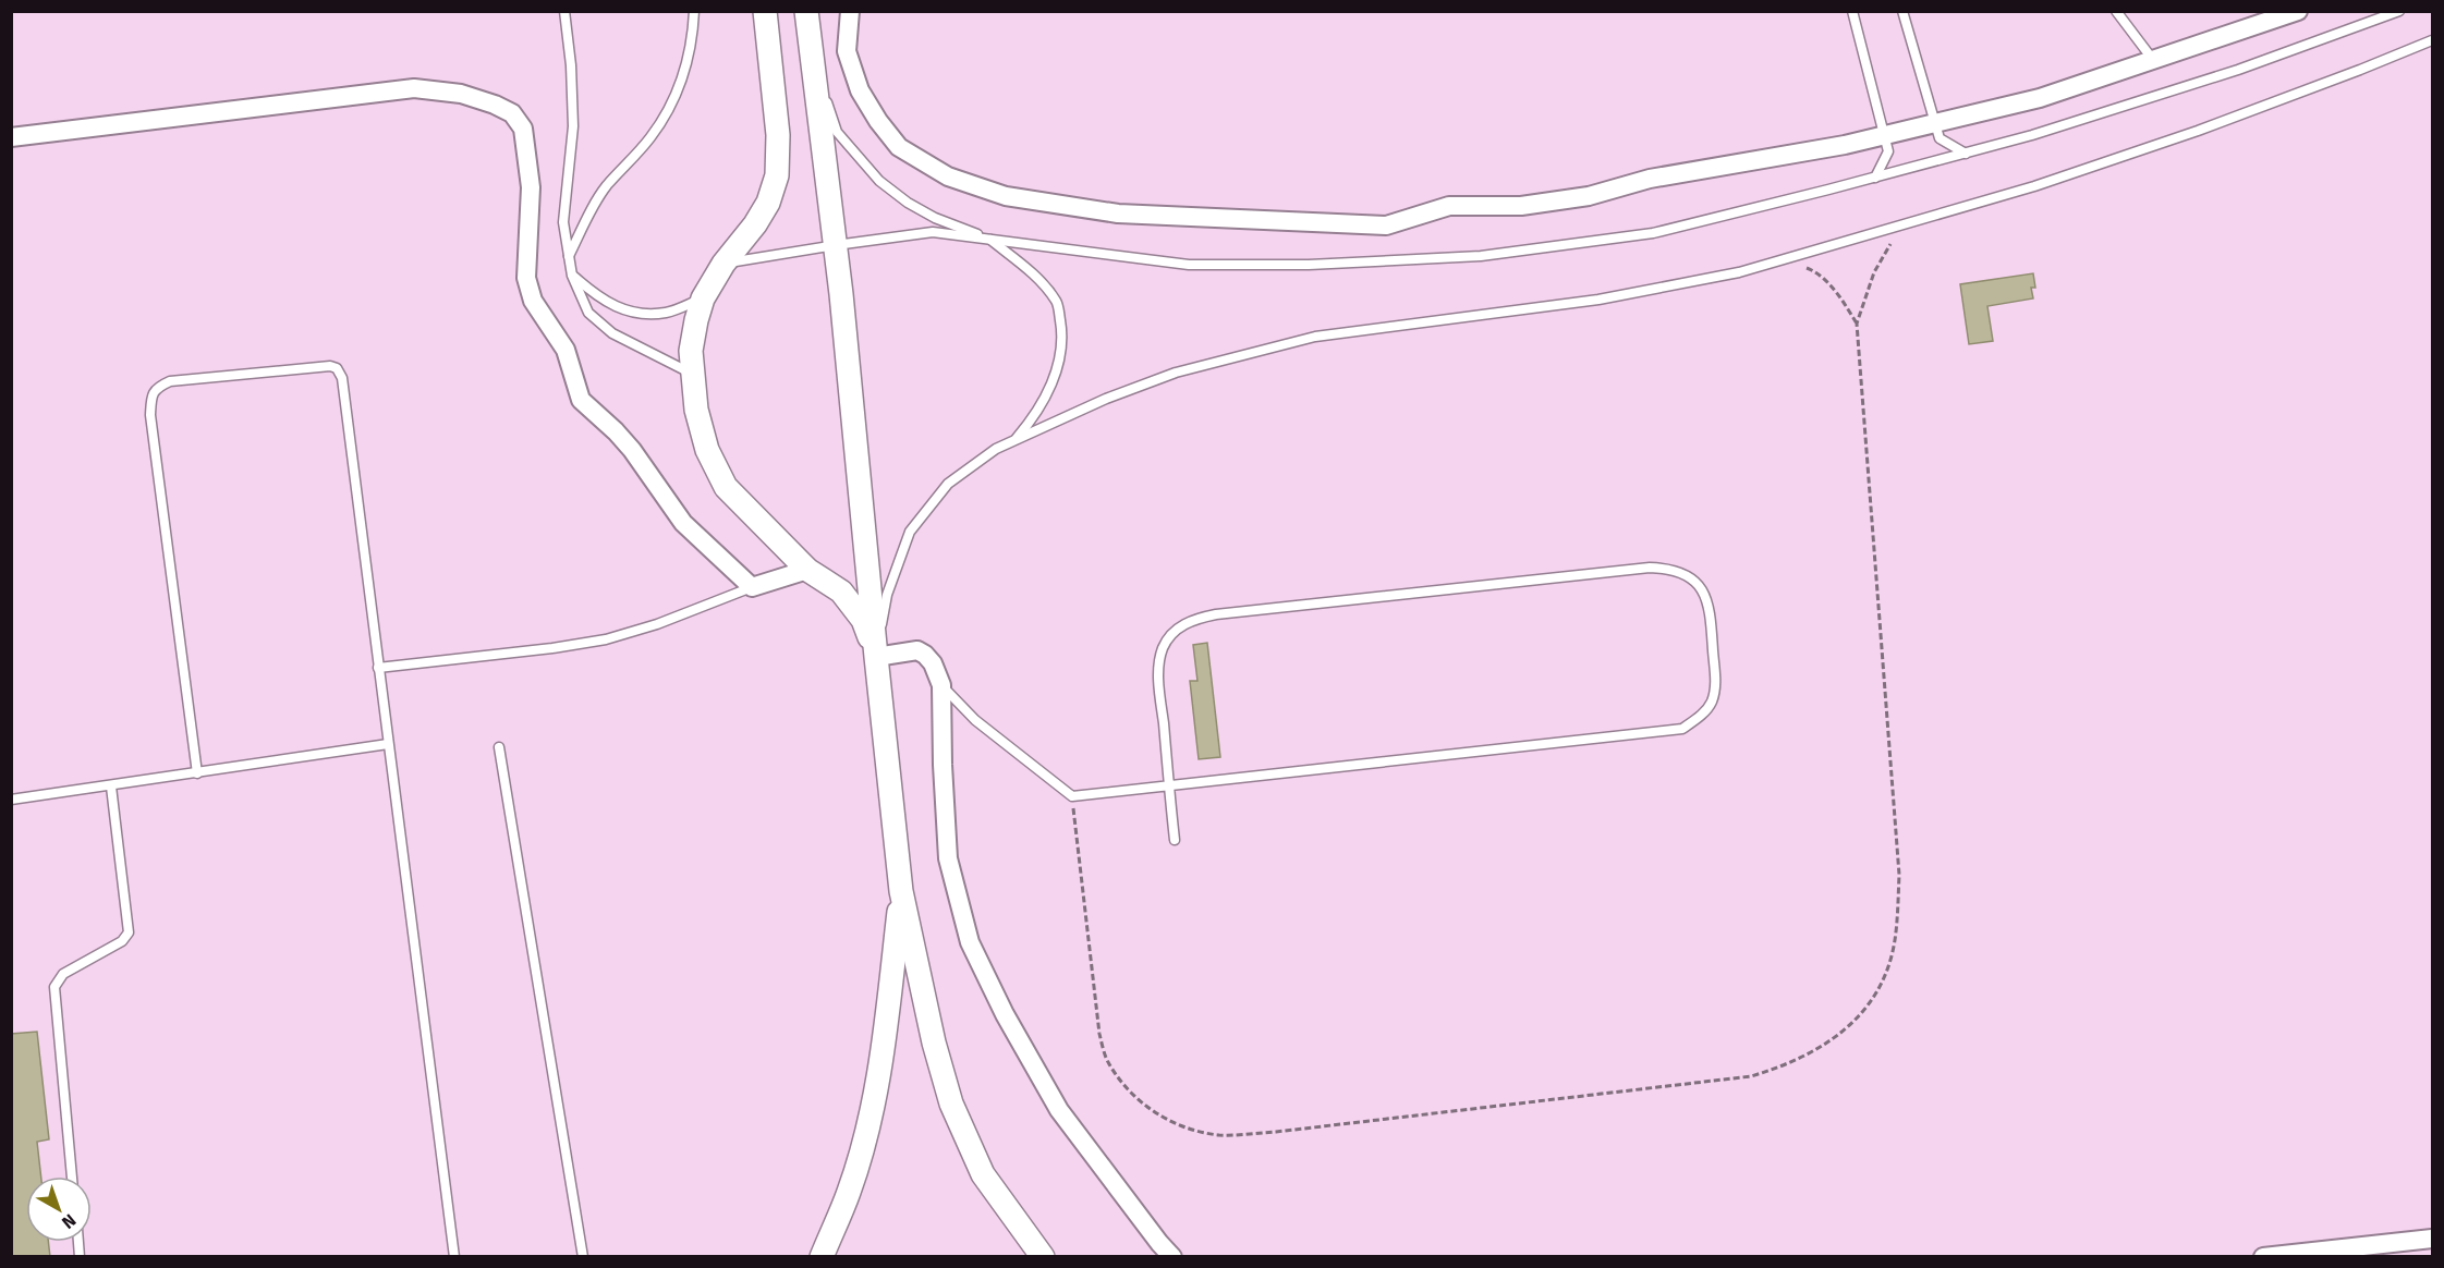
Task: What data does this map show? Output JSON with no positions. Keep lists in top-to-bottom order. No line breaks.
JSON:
{"north":"bottom right"}
